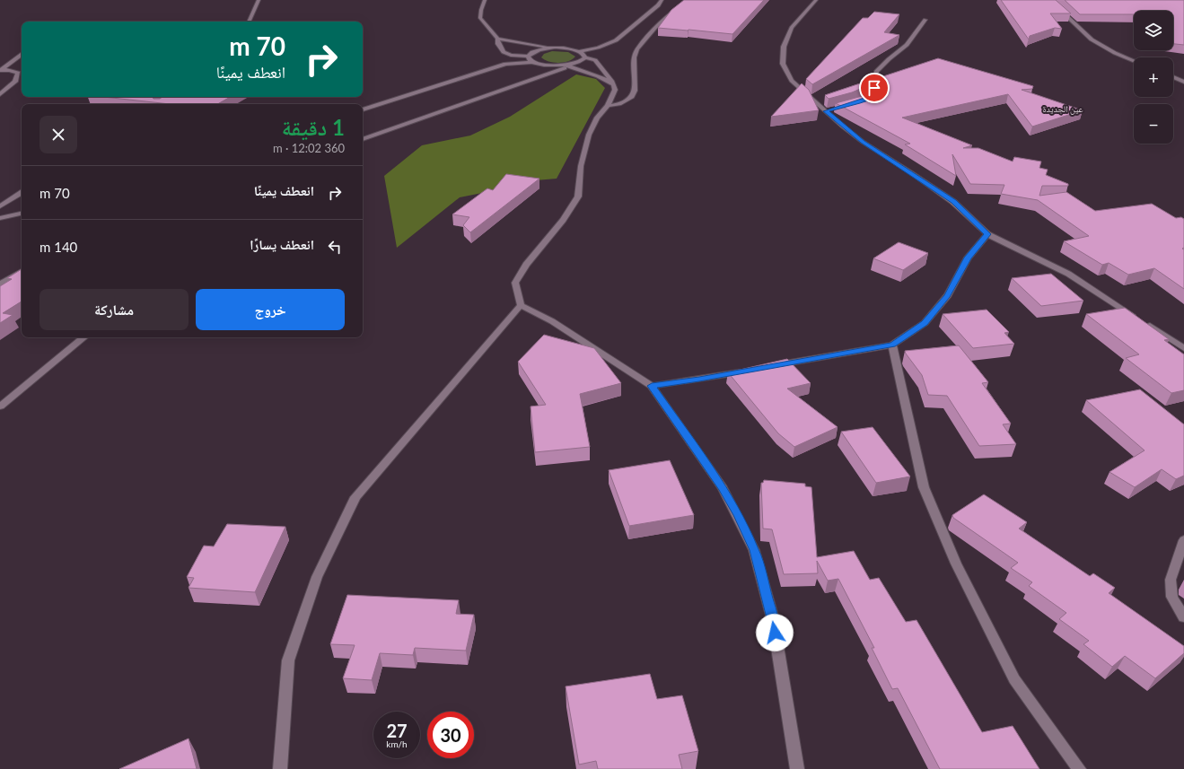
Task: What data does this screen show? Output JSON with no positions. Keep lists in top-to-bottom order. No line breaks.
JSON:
{"districts":["عين الجديدة"],"page":{"map_buttons":["+","−"],"turn":["70 m","انعطف يمينًا"],"heading":["1 دقيقة","360 m · 12:02"],"list":[{"name":"انعطف يمينًا","value":"70 m"},{"name":"انعطف يسارًا","value":"140 m"}],"buttons":["خروج","مشاركة"],"speed":"27 km/h","limit":"30"}}
